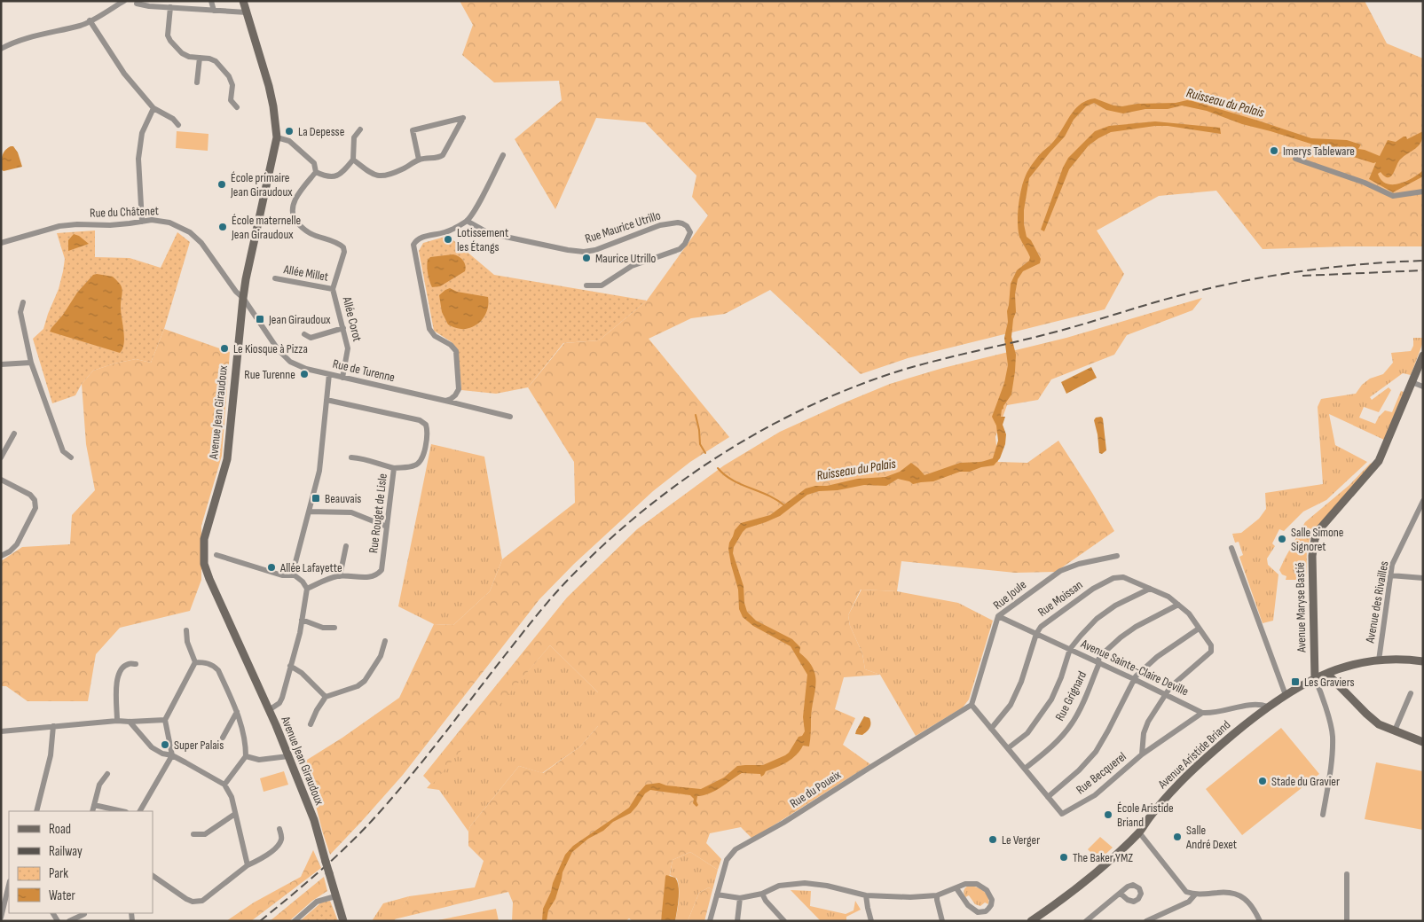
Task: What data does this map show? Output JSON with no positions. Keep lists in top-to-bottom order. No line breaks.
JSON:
{"streets":{"street":["Rue du Châtenet","Rue Maurice Utrillo","Allée Millet","Allée Corot","Rue de Turenne","Avenue Jean Giraudoux","Rue Rouget de Lisle","Rue Joule","Rue Moissan","Avenue des Rivailles","Avenue Maryse Bastié","Avenue Sainte-Claire Deville","Rue Grignard","Avenue Aristide Briand","Rue Becquerel","Rue du Poueix"]},"crossings":[["Rue du Châtenet","Rue de Turenne"],["Rue du Châtenet","Avenue Jean Giraudoux"],["Allée Millet","Allée Corot"],["Allée Corot","Rue de Turenne"],["Rue de Turenne","Avenue Jean Giraudoux"],["Rue Joule","Avenue Sainte-Claire Deville"],["Rue Joule","Rue Becquerel"],["Rue Joule","Rue du Poueix"],["Rue Moissan","Avenue Sainte-Claire Deville"],["Rue Moissan","Rue Grignard"],["Rue Moissan","Rue Becquerel"],["Avenue des Rivailles","Avenue Aristide Briand"],["Avenue Maryse Bastié","Avenue Aristide Briand"],["Avenue Sainte-Claire Deville","Rue Grignard"],["Avenue Sainte-Claire Deville","Rue Becquerel"],["Rue Grignard","Rue Becquerel"],["Rue Becquerel","Rue du Poueix"]],"water":["Ruisseau du Palais"],"places":{"other":["La Depesse","Imerys Tableware","École primaire Jean Giraudoux","École maternelle Jean Giraudoux","Lotissement les Étangs","Maurice Utrillo","Le Kiosque à Pizza","Rue Turenne","Salle Simone Signoret","Allée Lafayette","Super Palais","Stade du Gravier","École Aristide Briand","Salle André Dexet","Le Verger","The Baker YMZ"],"transit":["Jean Giraudoux","Beauvais","Les Graviers"]},"legend":["Road","Railway","Park","Water"]}
